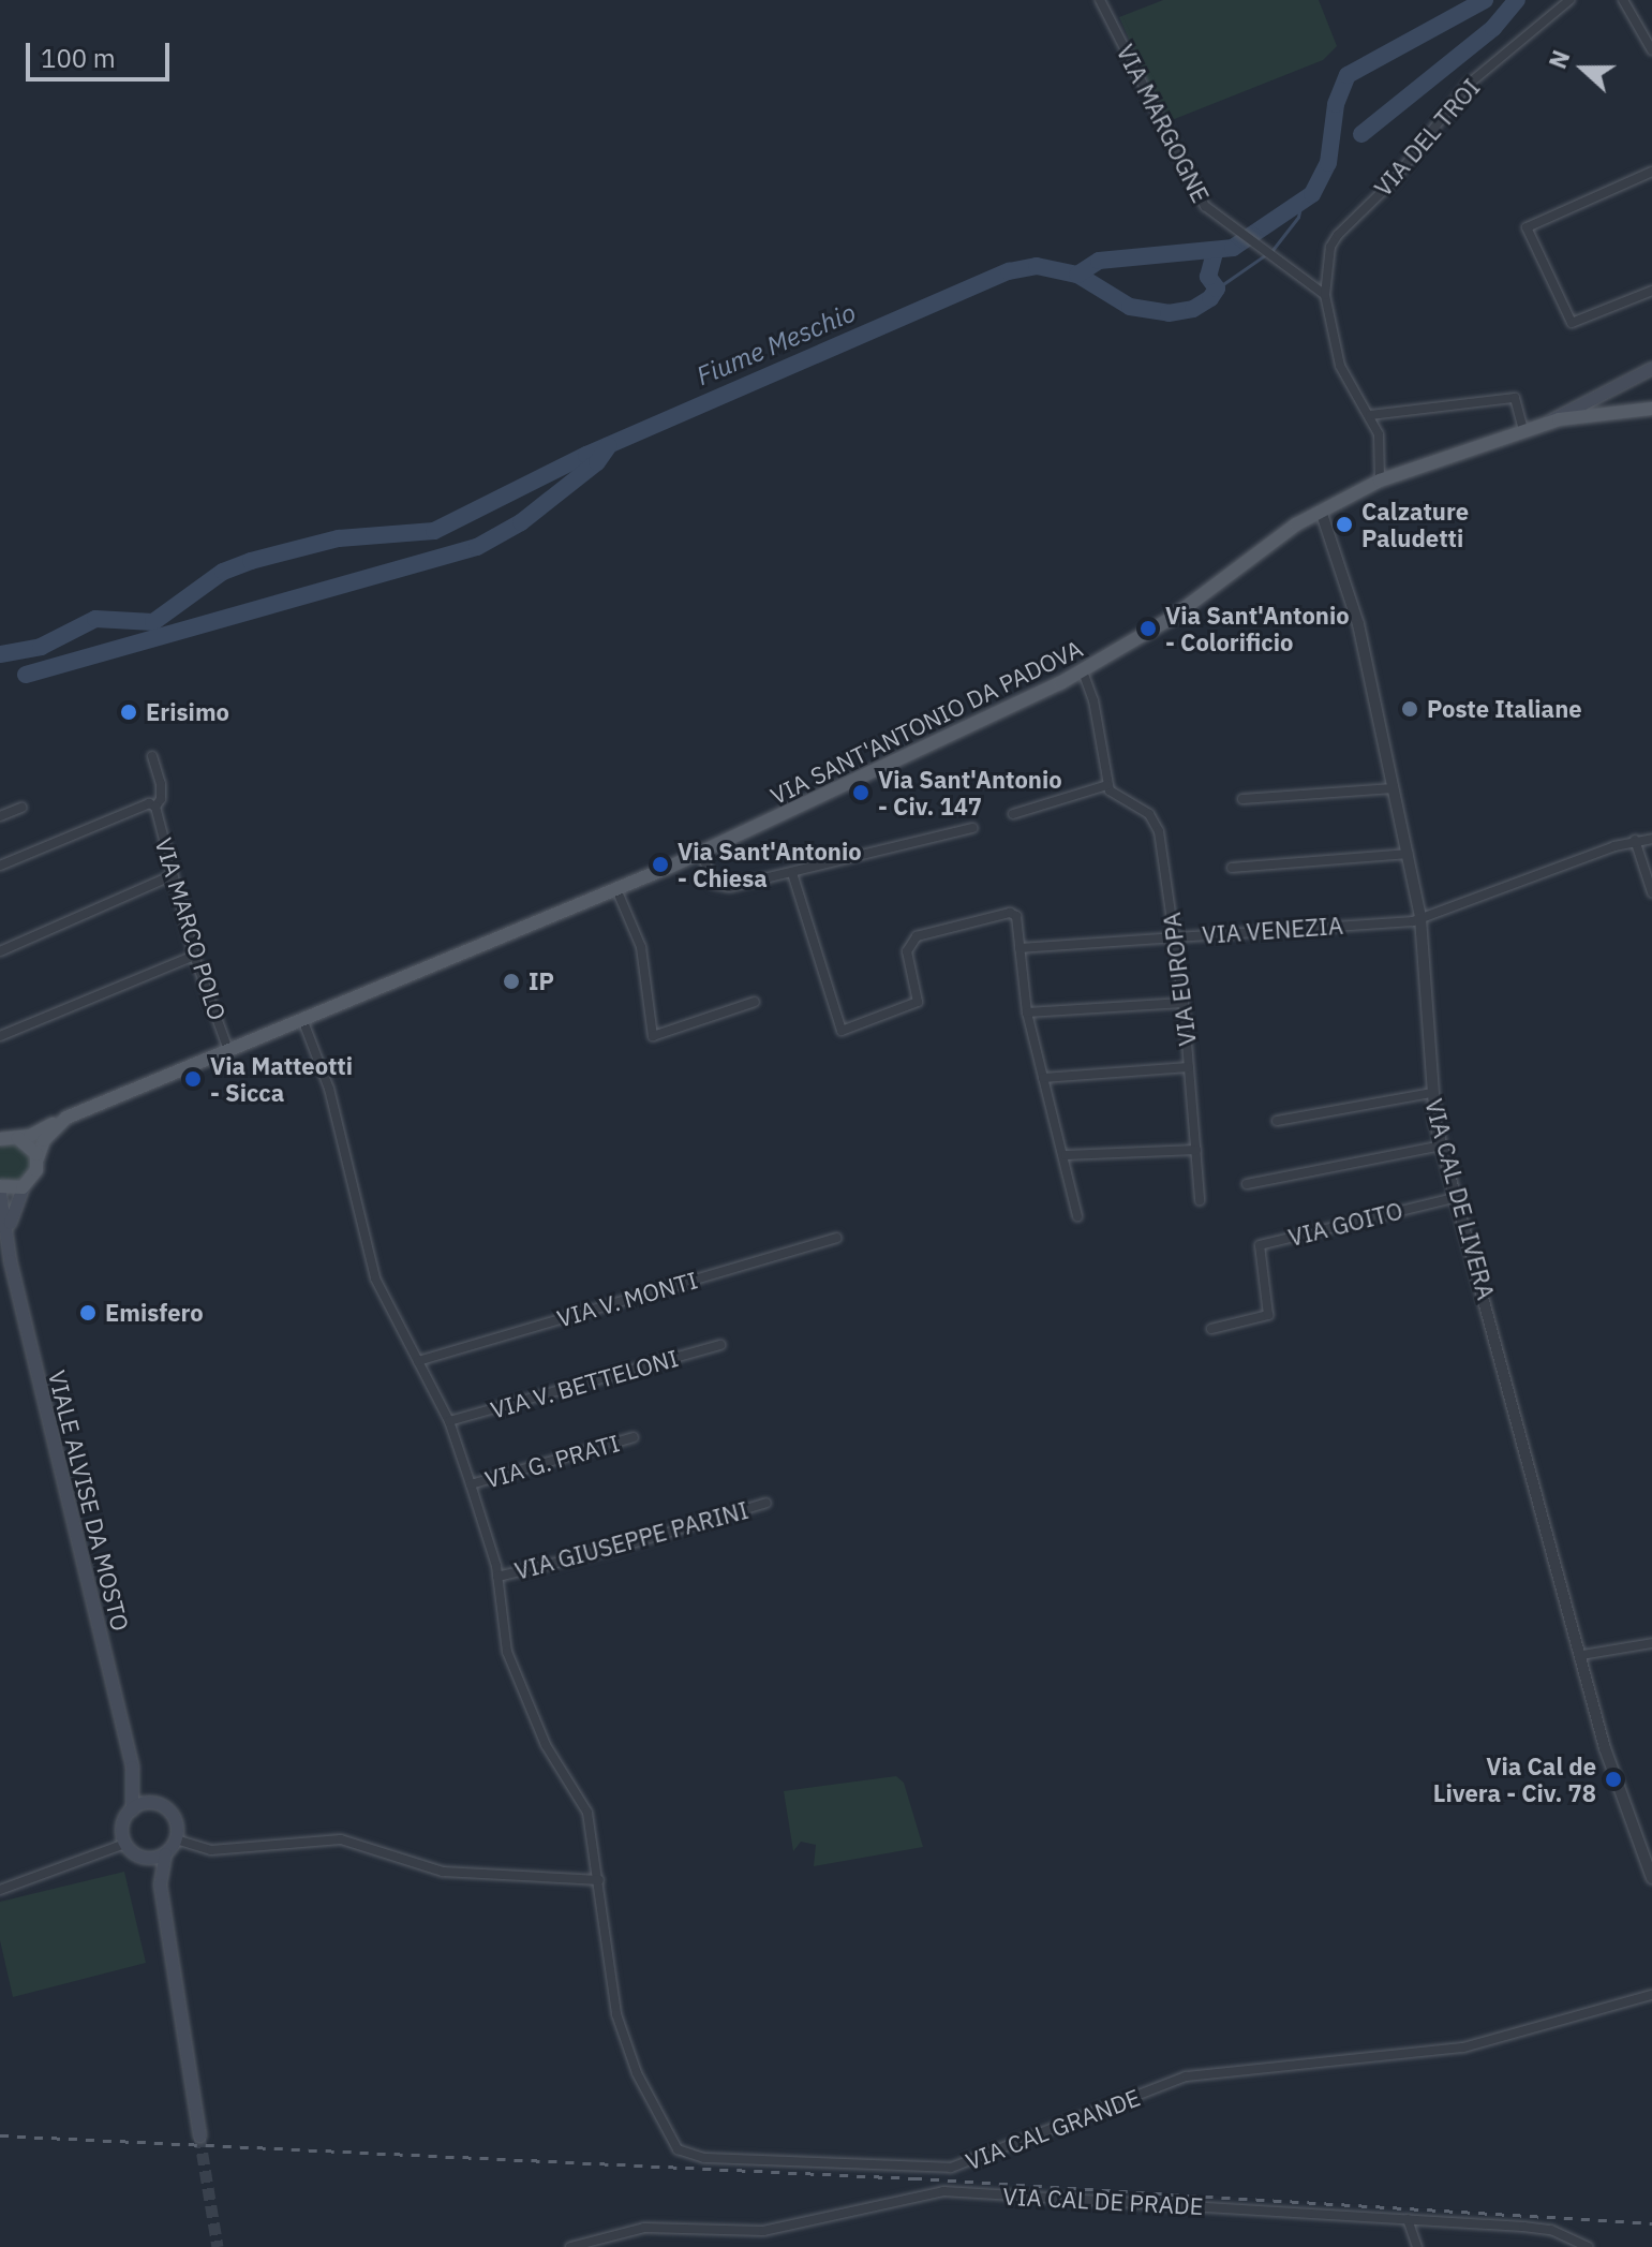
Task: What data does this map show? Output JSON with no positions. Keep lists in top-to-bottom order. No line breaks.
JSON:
{"streets":{"main road":["VIA SANT'ANTONIO DA PADOVA","VIALE ALVISE DA MOSTO"],"street":["VIA MARGOGNE","VIA DEL TROI","VIA MARCO POLO","VIA VENEZIA","VIA EUROPA","VIA CAL DE LIVERA","VIA GOITO","VIA V. MONTI","VIA V. BETTELONI","VIA G. PRATI","VIA GIUSEPPE PARINI","VIA CAL GRANDE","VIA CAL DE PRADE"]},"crossings":[["VIA MARGOGNE","VIA DEL TROI"],["VIA SANT'ANTONIO DA PADOVA","VIA MARCO POLO"],["VIA SANT'ANTONIO DA PADOVA","VIA CAL DE LIVERA"],["VIA SANT'ANTONIO DA PADOVA","VIA CAL GRANDE"],["VIA VENEZIA","VIA EUROPA"],["VIA VENEZIA","VIA CAL DE LIVERA"],["VIA CAL DE LIVERA","VIA GOITO"],["VIA V. MONTI","VIA CAL GRANDE"],["VIA V. BETTELONI","VIA CAL GRANDE"],["VIA G. PRATI","VIA CAL GRANDE"],["VIA GIUSEPPE PARINI","VIA CAL GRANDE"]],"water":["Fiume Meschio"],"places":["Calzature Paludetti","Via Sant'Antonio - Colorificio","Poste Italiane","Erisimo","Via Sant'Antonio - Civ. 147","Via Sant'Antonio - Chiesa","IP","Via Matteotti - Sicca","Emisfero","Via Cal de Livera - Civ. 78"],"scale_bar":"100 m","north":"left"}
